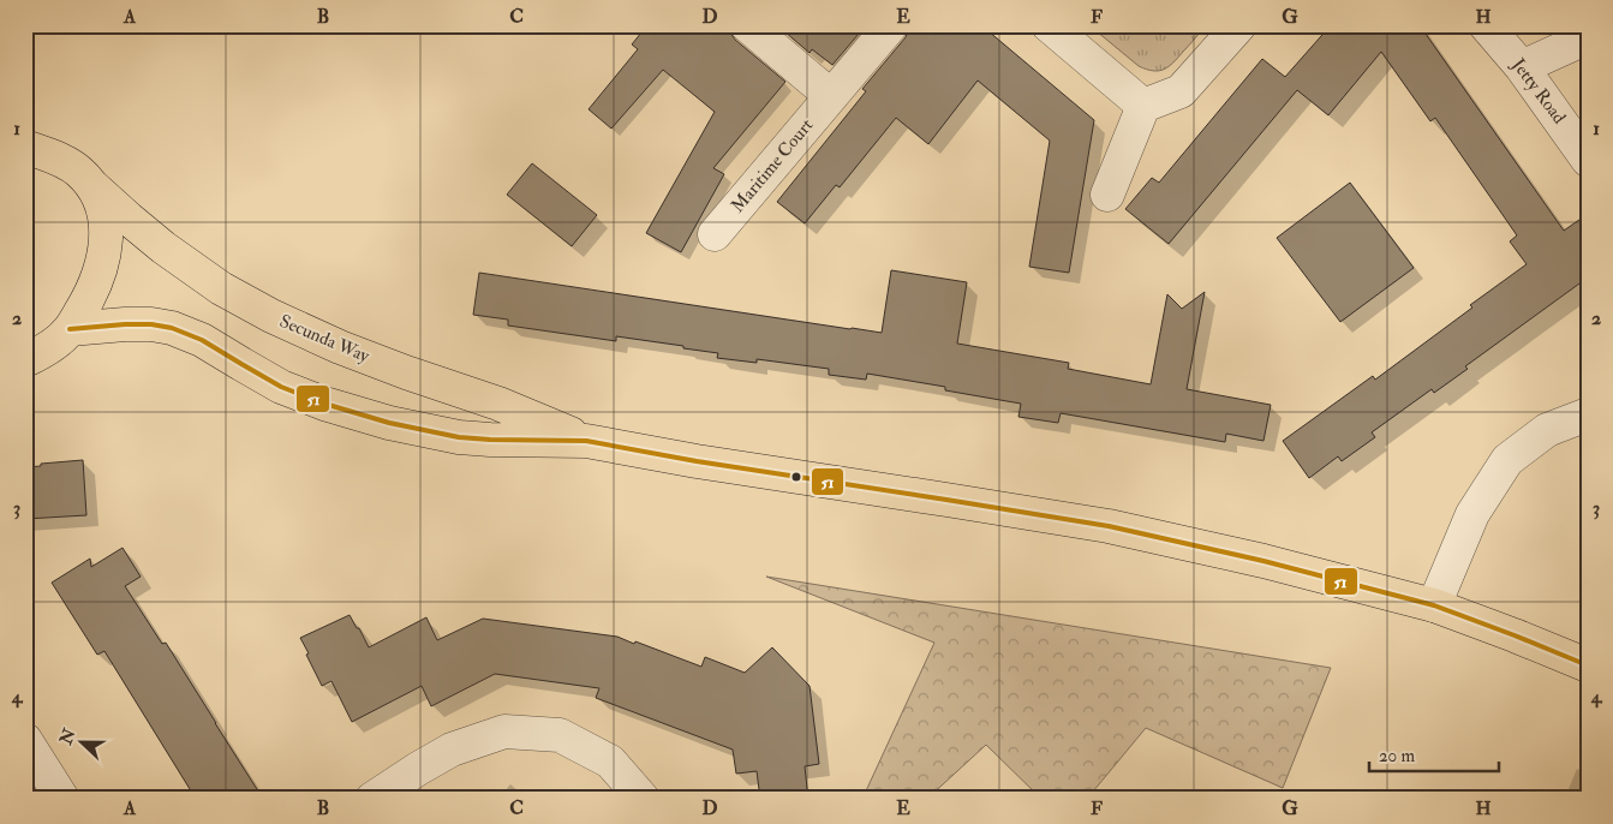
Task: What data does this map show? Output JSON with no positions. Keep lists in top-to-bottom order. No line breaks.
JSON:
{"streets":{"main road":["Secunda Way"],"street":["Jetty Road","Maritime Court"]},"lines":["transit line 51"],"scale_bar":"20 m","north":"left","grid":{"columns":["A","B","C","D","E","F","G","H"],"rows":["1","2","3","4"]}}
